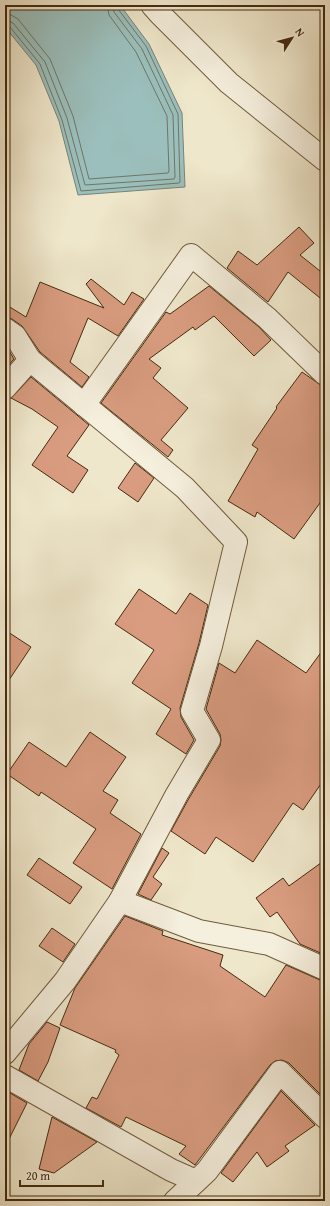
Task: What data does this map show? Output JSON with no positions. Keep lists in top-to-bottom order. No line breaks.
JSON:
{"scale_bar":"20 m","north":"top right"}
